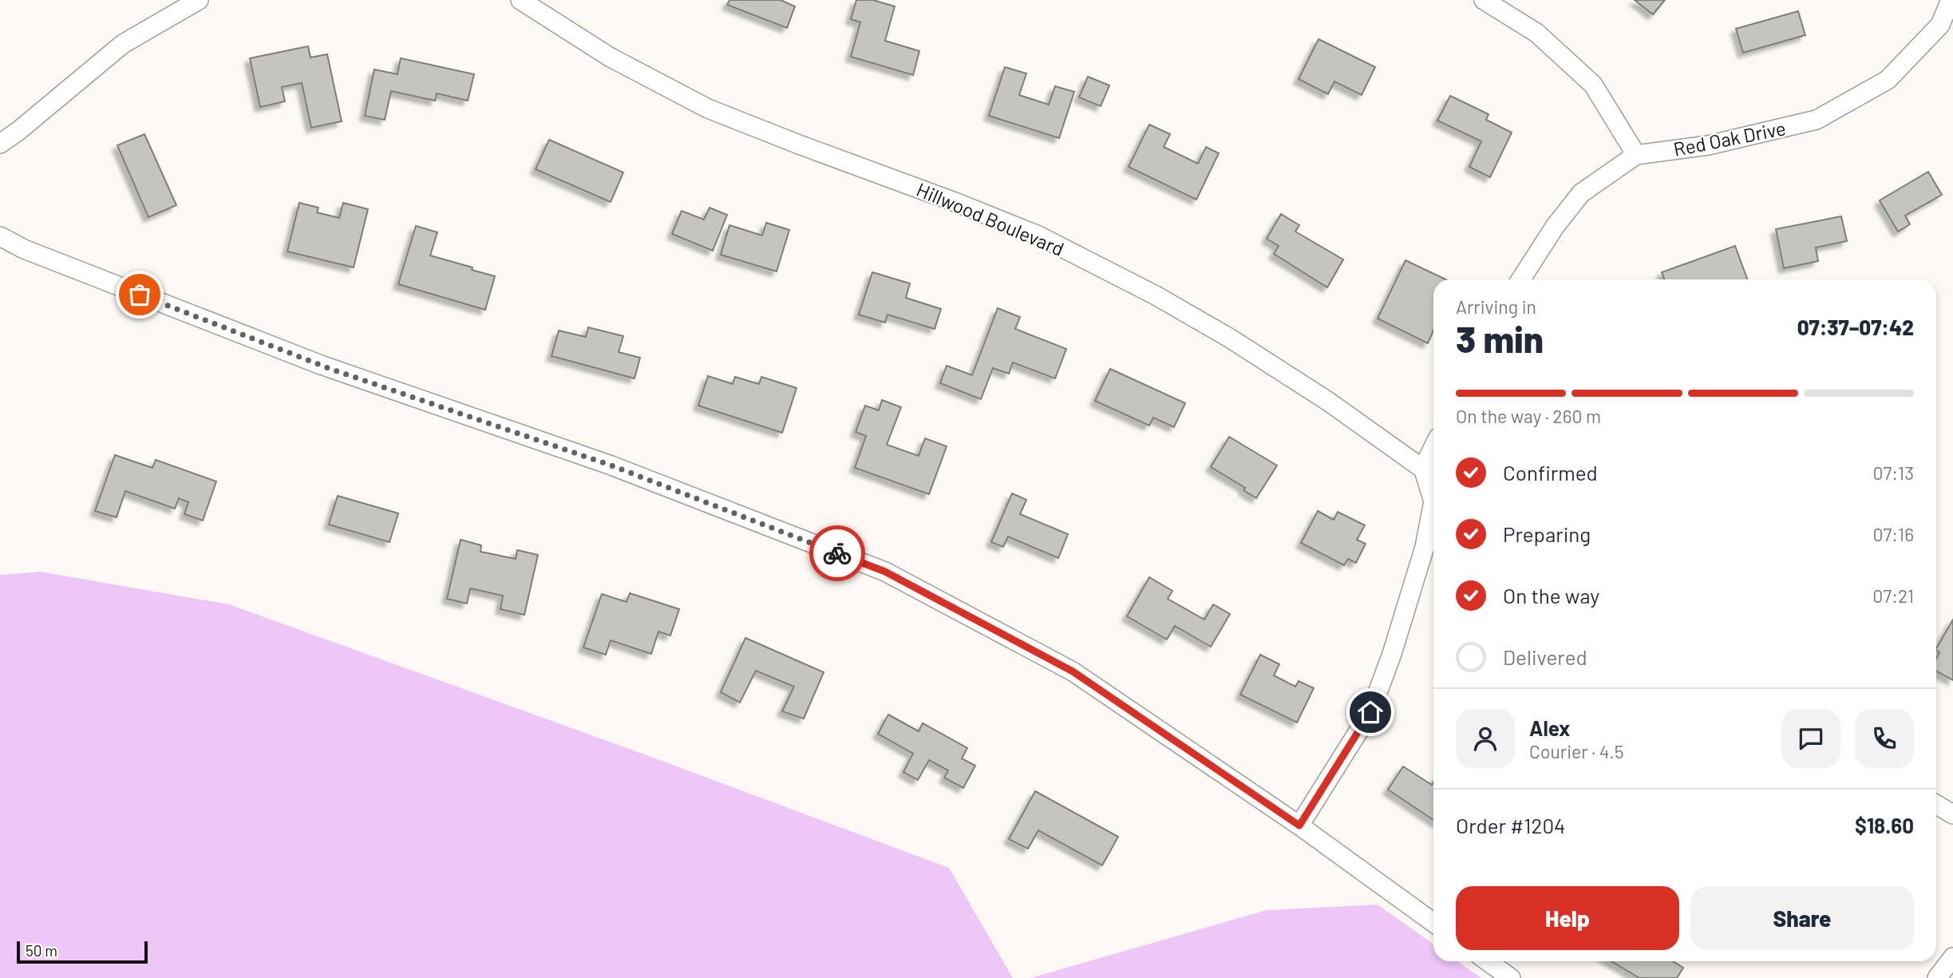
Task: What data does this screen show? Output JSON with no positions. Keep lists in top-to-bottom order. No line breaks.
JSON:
{"streets":{"street":["Red Oak Drive","Hillwood Boulevard"]},"scale_bar":"50 m","page":{"heading":["3 min","Arriving in","07:37–07:42"],"panel":["Alex","Courier · 4.5","Order #1204","$18.60"],"bar":"On the way · 260 m","list":[["Confirmed","07:13"],["Preparing","07:16"],["On the way","07:21"],"Delivered"],"buttons":["Help","Share"],"scale":"50 m"}}
